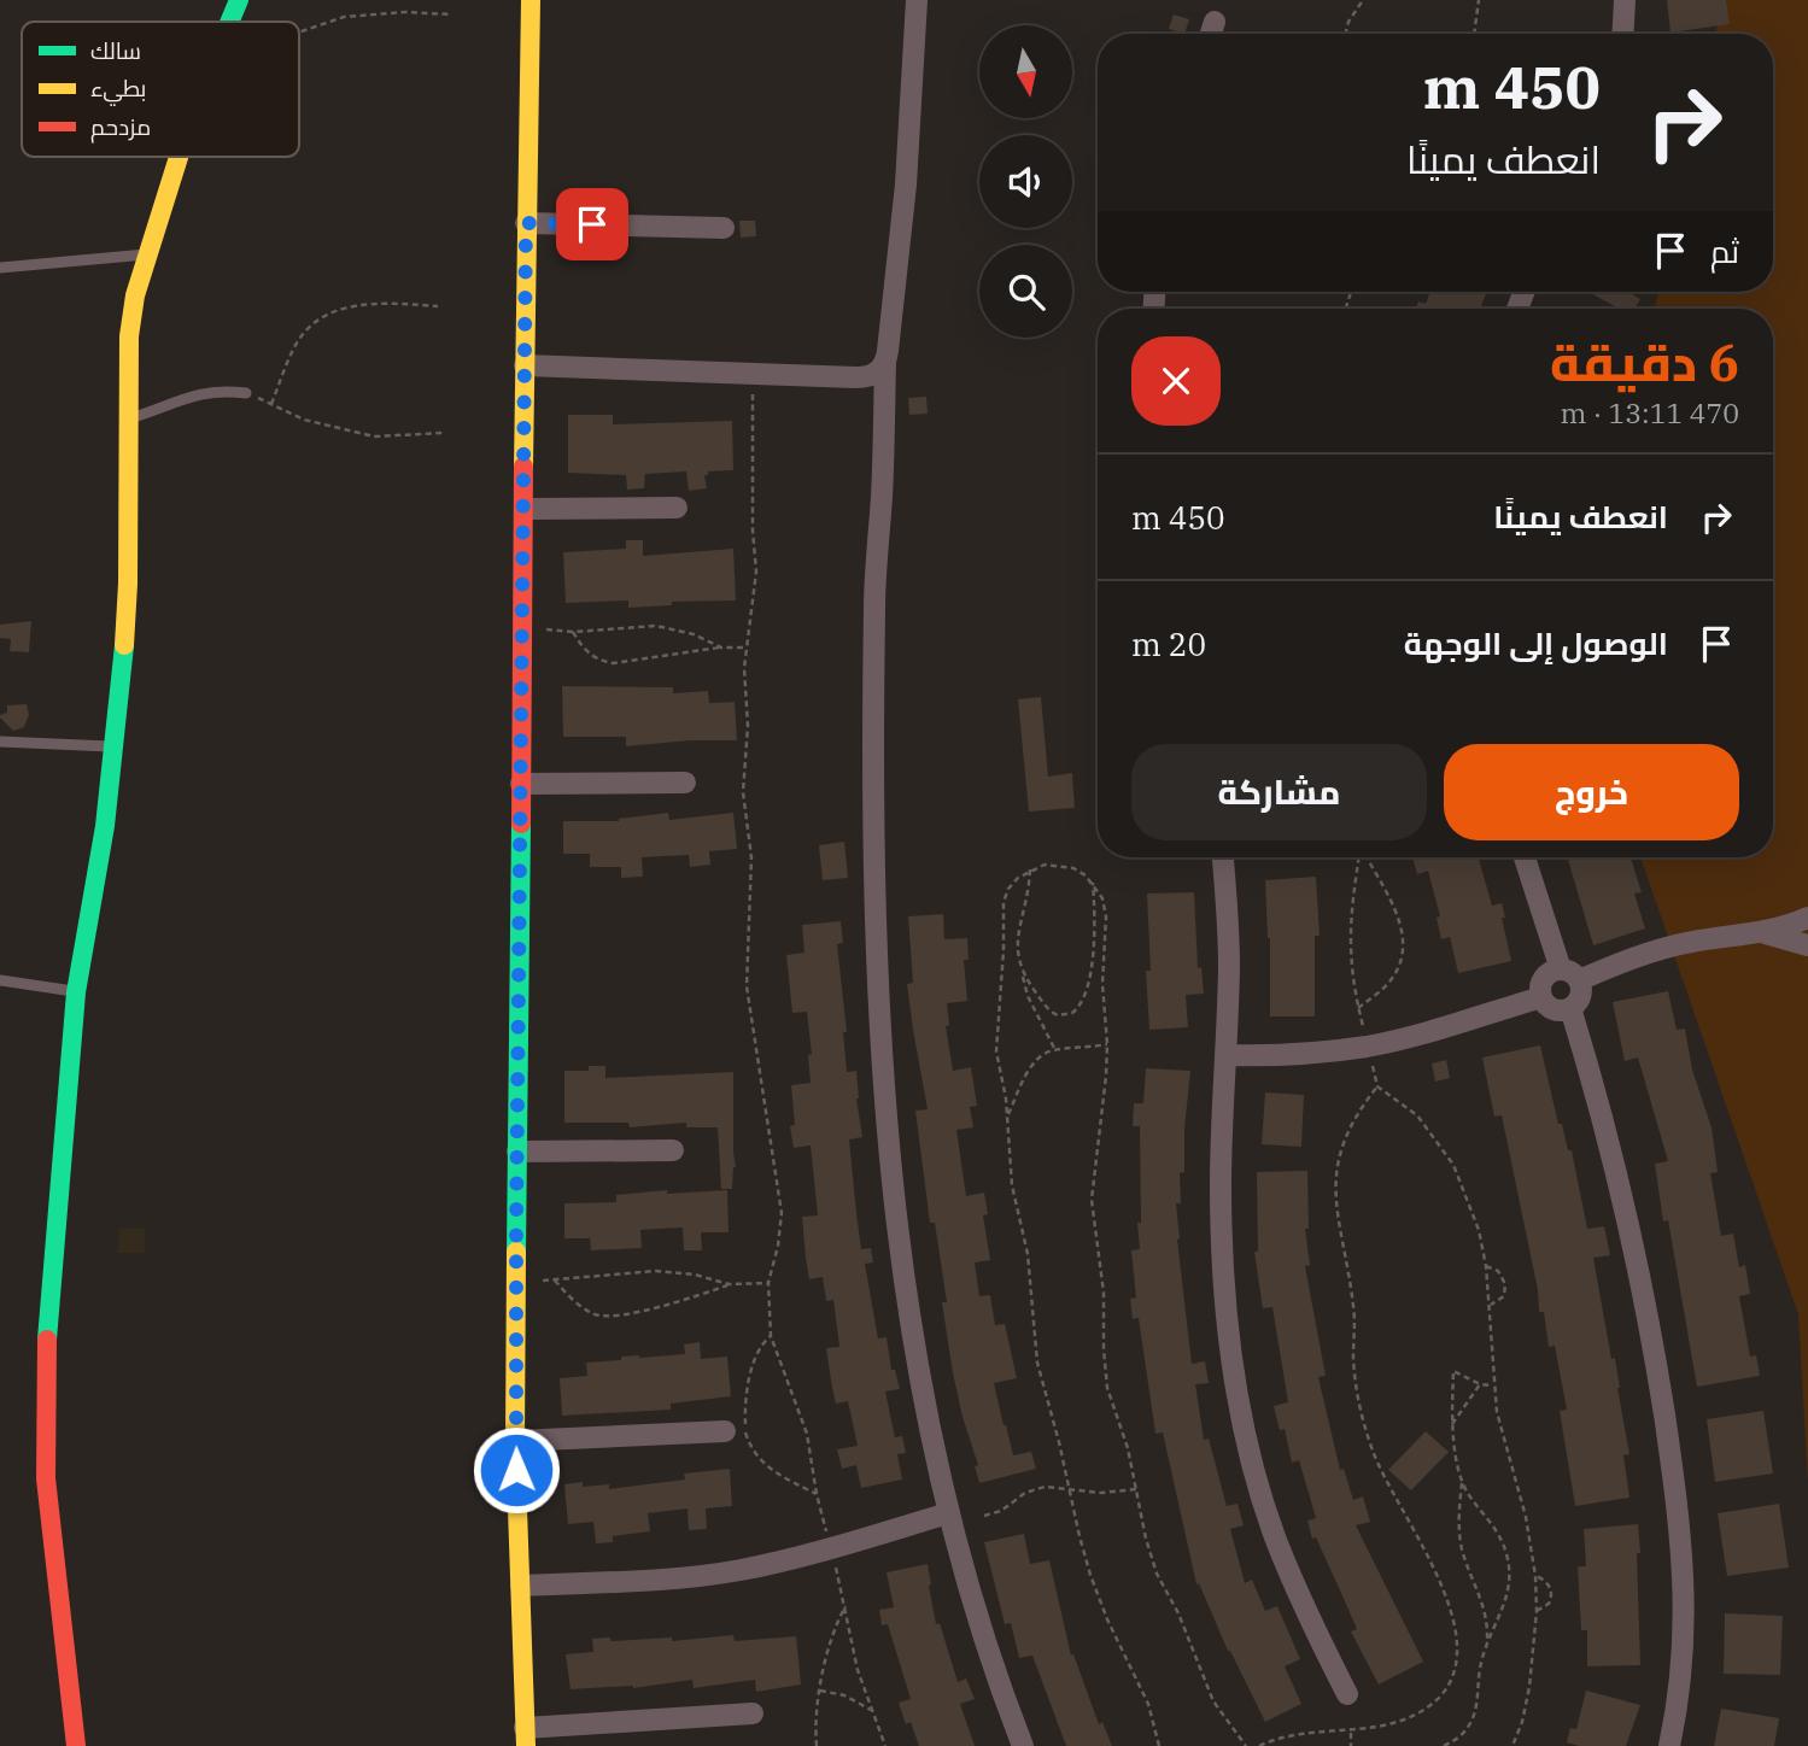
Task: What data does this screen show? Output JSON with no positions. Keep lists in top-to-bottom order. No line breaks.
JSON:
{"legend":["سالك","بطيء","مزدحم"],"north":"bottom","page":{"turn":["450 m","انعطف يمينًا"],"then":"ثم","heading":["6 دقيقة","470 m · 13:11"],"list":[{"name":"انعطف يمينًا","value":"450 m"},{"name":"الوصول إلى الوجهة","value":"20 m"}],"buttons":["خروج","مشاركة"]}}
